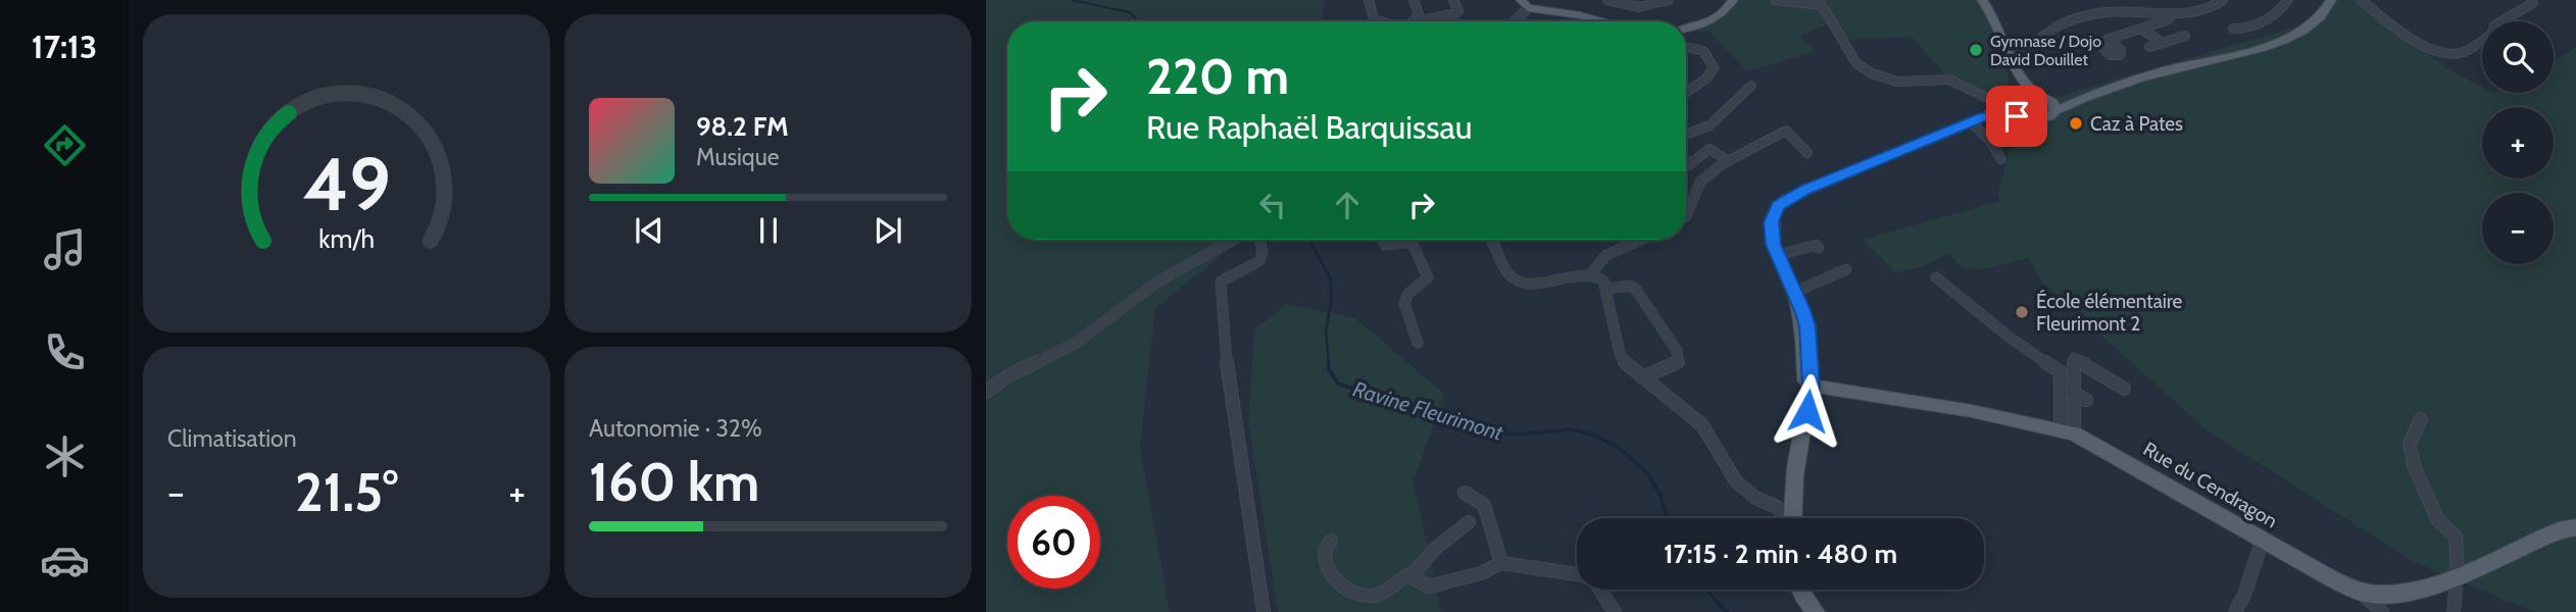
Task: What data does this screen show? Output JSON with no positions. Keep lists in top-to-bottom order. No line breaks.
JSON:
{"streets":{"main road":["Rue du Cendragon"]},"water":["Ravine Fleurimont"],"places":["Gymnase / Dojo David Douillet","Caz à Pates","École élémentaire Fleurimont 2"],"page":{"tabs":"17:13","map_buttons":["+","−"],"turn":["220 m","Rue Raphaël Barquissau"],"song":["98.2 FM","Musique"],"tile":["Climatisation",["Autonomie · 32%","160 km"]],"heat":["−","21.5°","+"],"limit":"60","trip":"17:15 · 2 min · 480 m","gauge":["49","km/h"]}}
